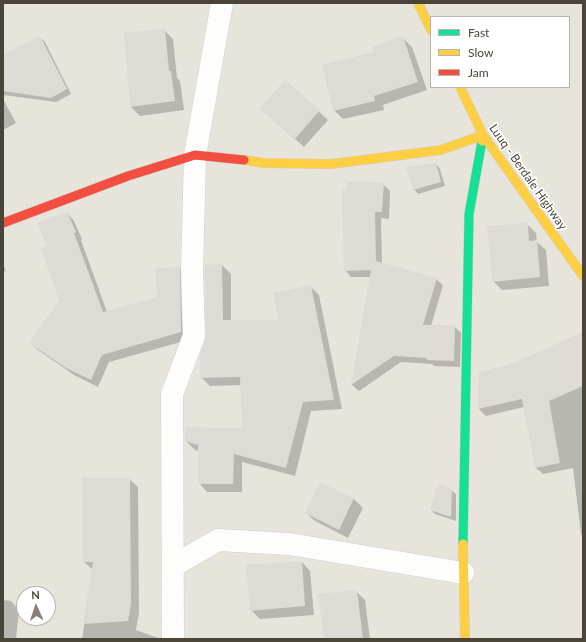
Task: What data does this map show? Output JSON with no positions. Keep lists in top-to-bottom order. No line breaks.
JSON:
{"streets":{"street":["Luuq - Berdale Highway"]},"legend":["Fast","Slow","Jam"],"north":"top"}
